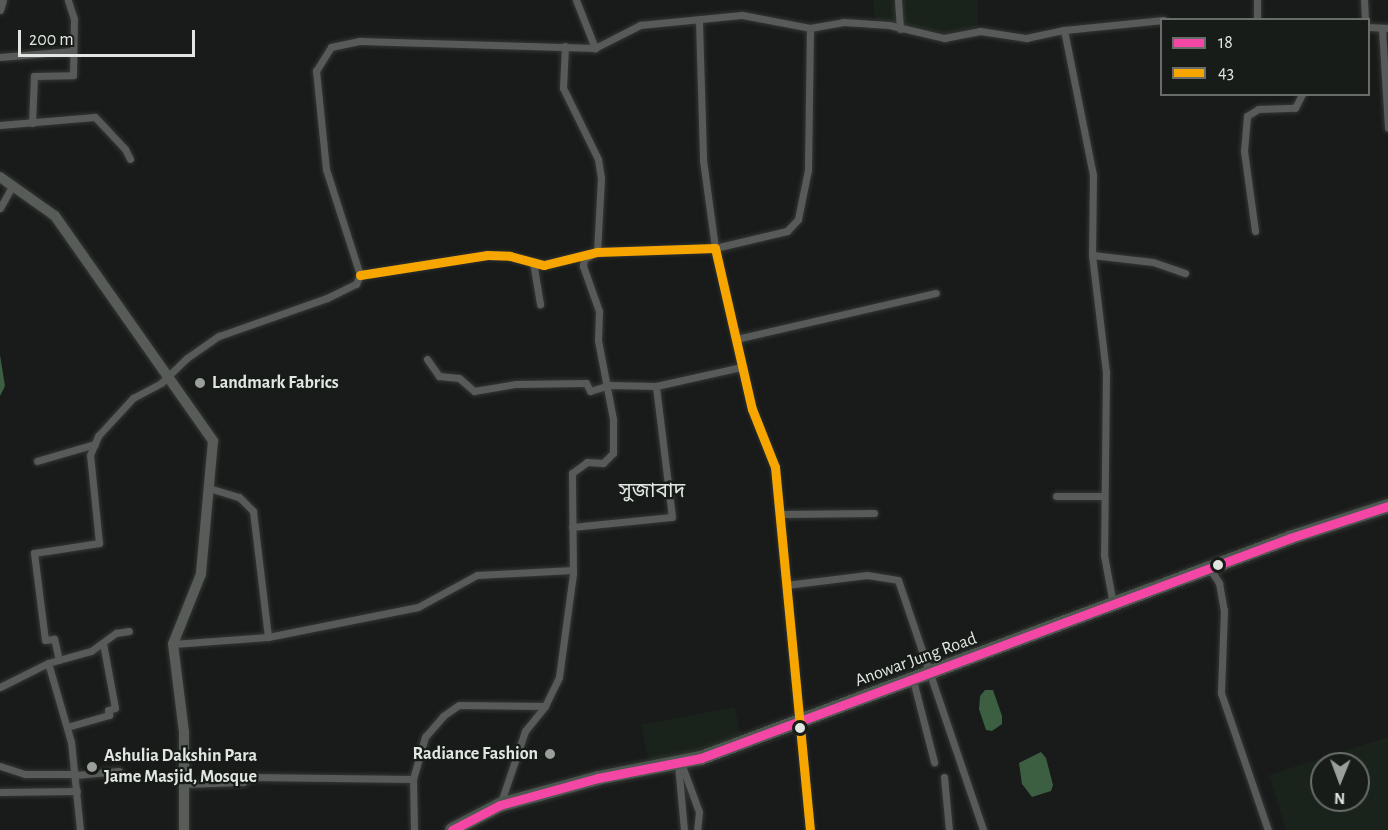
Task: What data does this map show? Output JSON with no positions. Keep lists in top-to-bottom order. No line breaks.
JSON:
{"streets":{"highway":["Anowar Jung Road"]},"districts":["সুজাবাদ"],"places":["Landmark Fabrics","Radiance Fashion","Ashulia Dakshin Para Jame Masjid, Mosque"],"lines":["transit line 43","transit line 18"],"legend":["18","43"],"scale_bar":"200 m","north":"bottom"}
